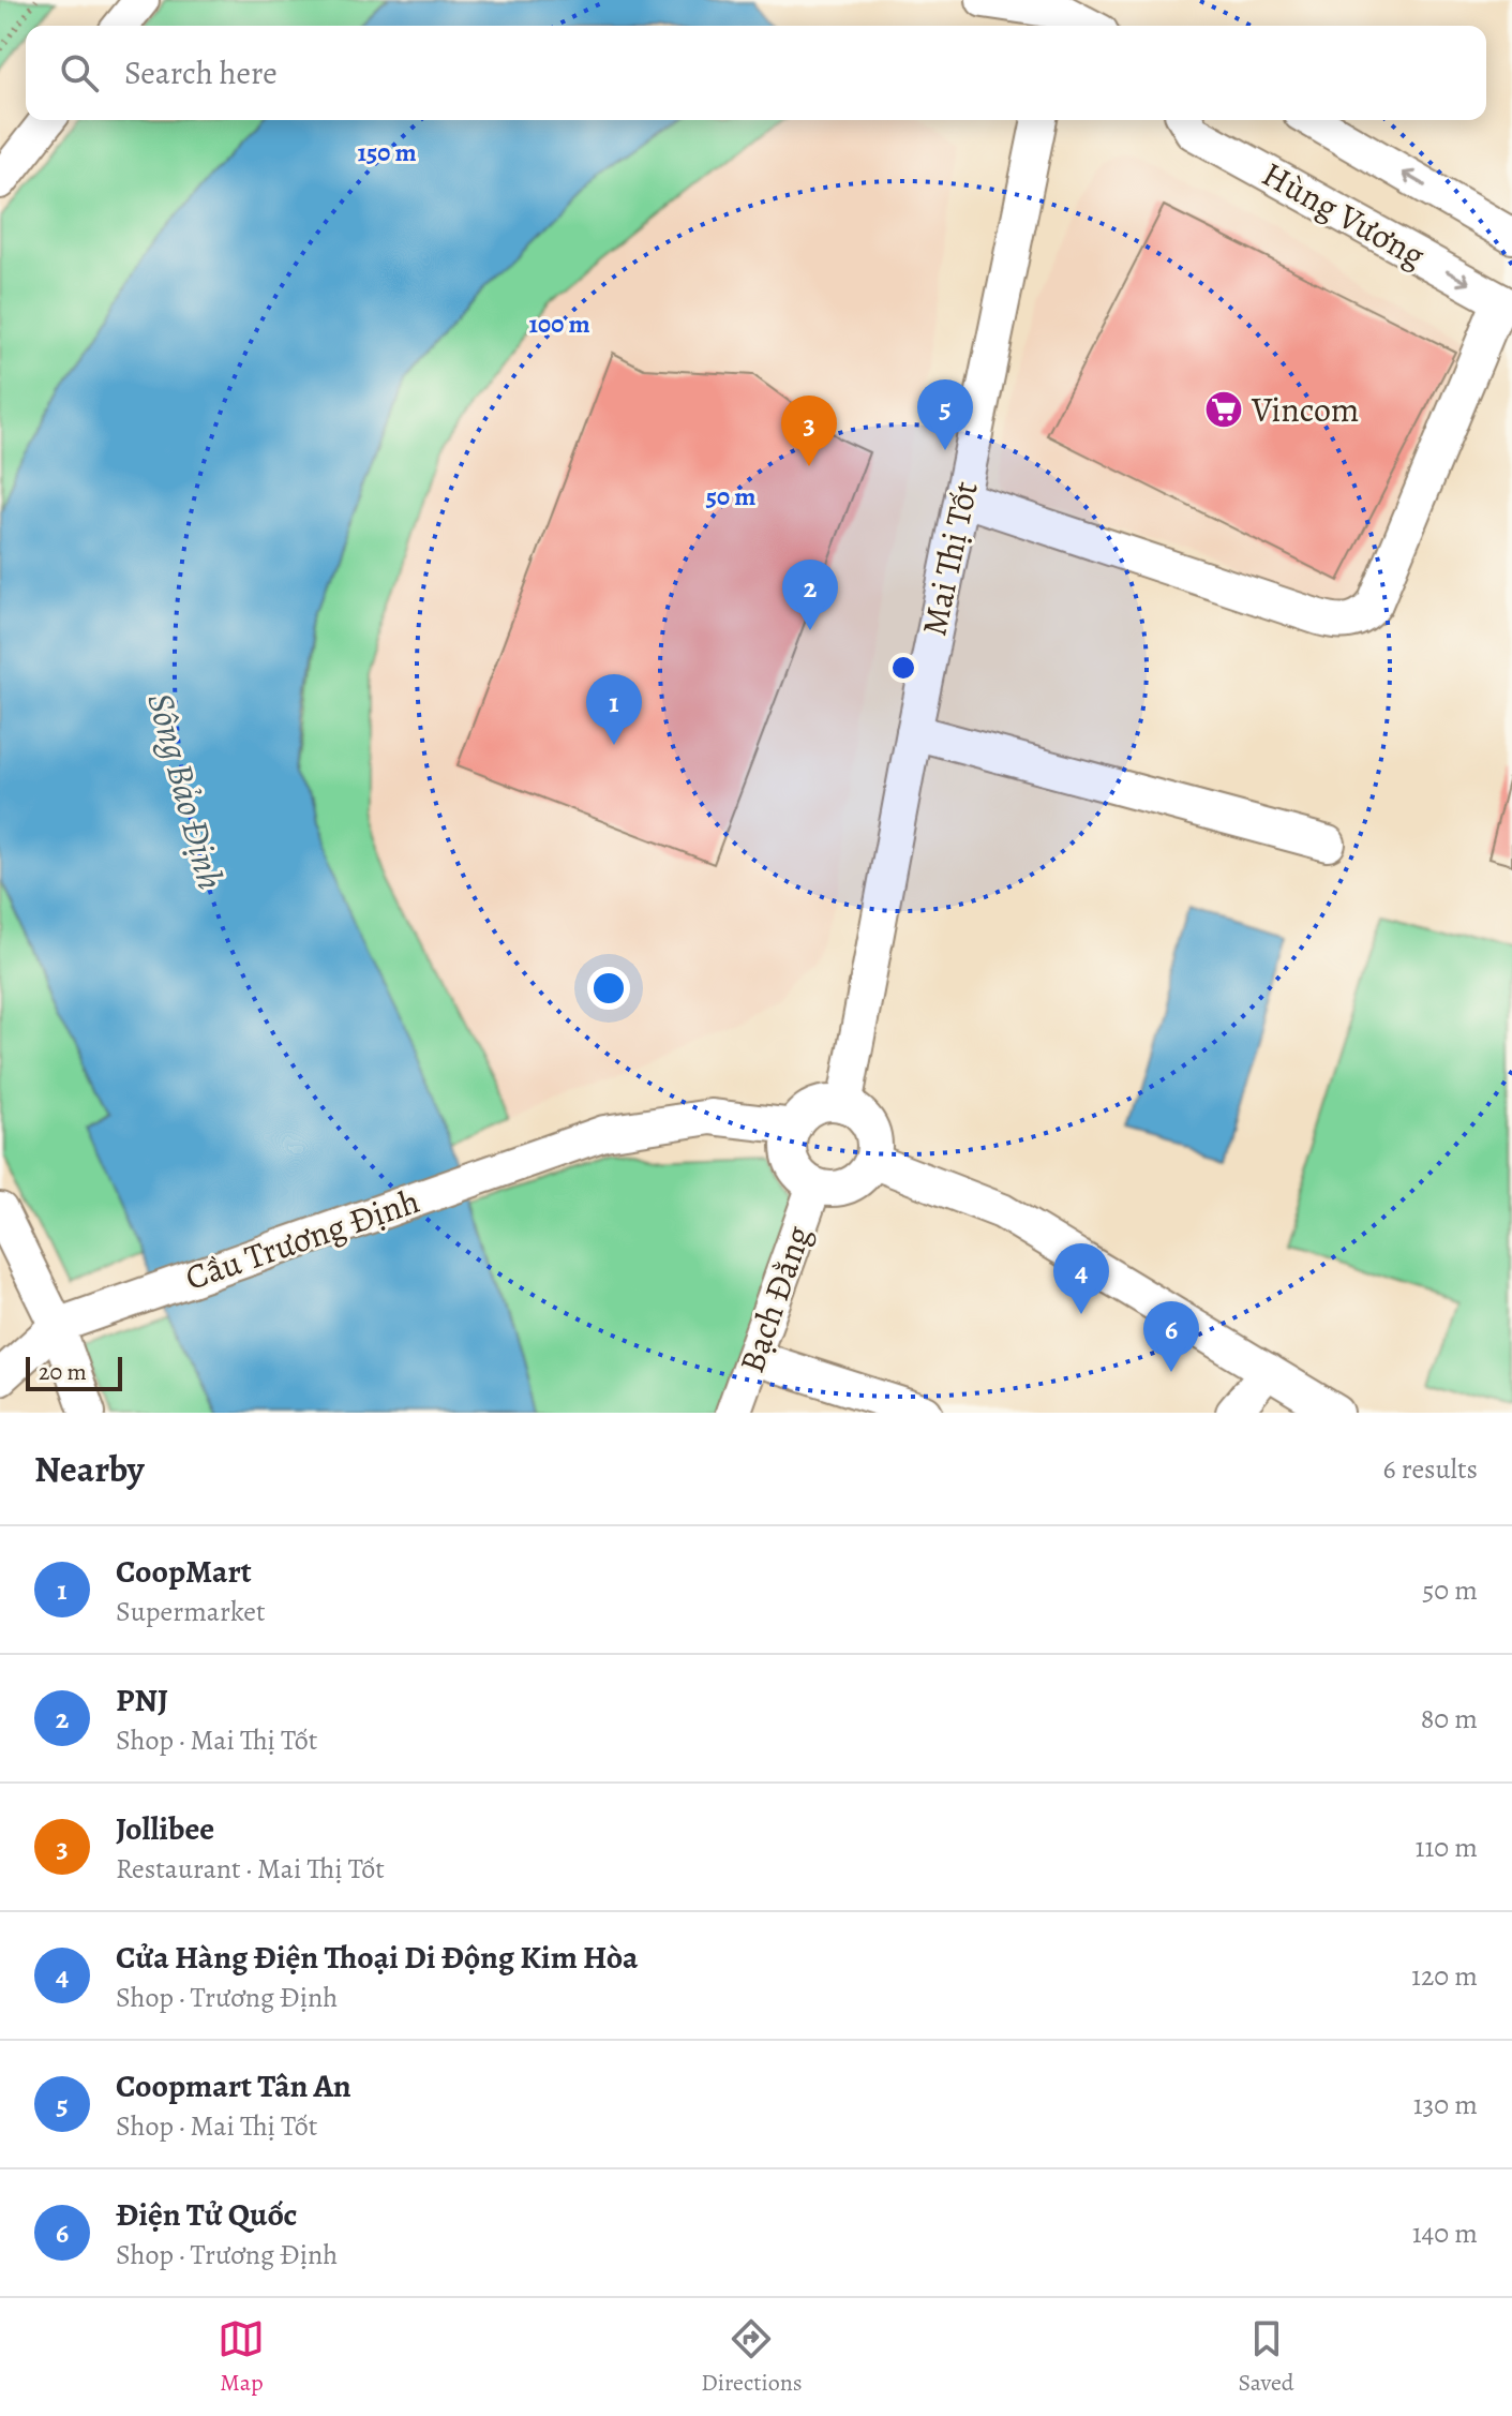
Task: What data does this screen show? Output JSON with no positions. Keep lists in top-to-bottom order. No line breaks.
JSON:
{"streets":{"street":["Hùng Vương","Mai Thị Tốt","Cầu Trương Định","Bạch Đằng"]},"crossings":[["Mai Thị Tốt","Cầu Trương Định"],["Mai Thị Tốt","Bạch Đằng"],["Cầu Trương Định","Bạch Đằng"]],"water":["Sông Bảo Định"],"places":{"supermarket":["Vincom"]},"scale_bar":"20 m","page":{"search":"Search here","pins":["5","3","2","1","4","6"],"scale":"20 m","heading":["Nearby","6 results"],"list":[{"mark":"1","name":"CoopMart","note":"Supermarket","value":"50 m"},{"mark":"2","name":"PNJ","note":"Shop · Mai Thị Tốt","value":"80 m"},{"mark":"3","name":"Jollibee","note":"Restaurant · Mai Thị Tốt","value":"110 m"},{"mark":"4","name":"Cửa Hàng Điện Thoại Di Động Kim Hòa","note":"Shop · Trương Định","value":"120 m"},{"mark":"5","name":"Coopmart Tân An","note":"Shop · Mai Thị Tốt","value":"130 m"},{"mark":"6","name":"Điện Tử Quốc","note":"Shop · Trương Định","value":"140 m"}],"nav":["Map","Directions","Saved"]},"rings":["150 m","100 m","50 m"]}
